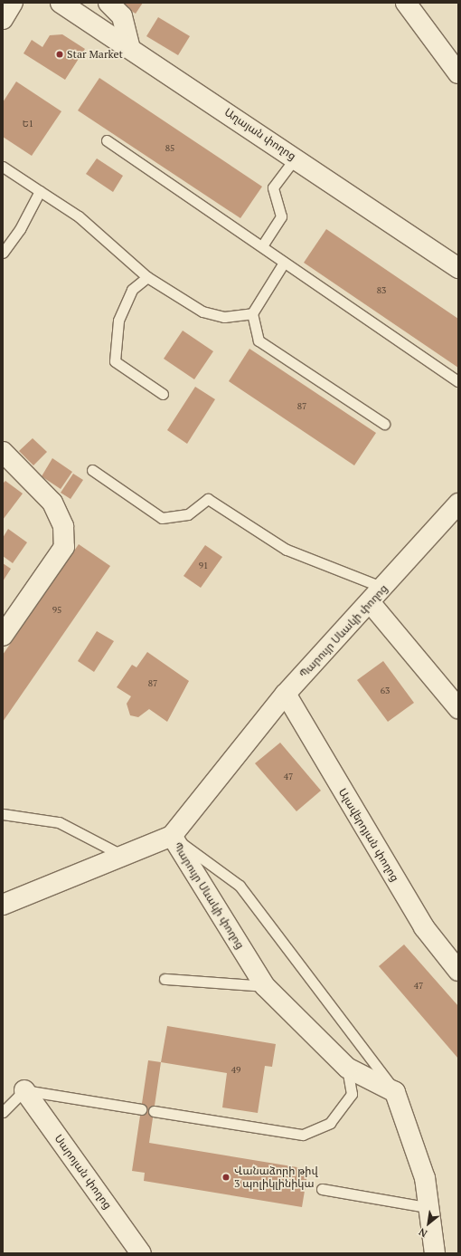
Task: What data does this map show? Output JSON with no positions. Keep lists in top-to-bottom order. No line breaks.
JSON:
{"streets":{"street":["Աղայան փողոց","Պարույր Սևակի փողոց","Ալավերդյան փողոց","Սարոյան փողոց"]},"crossings":[["Պարույր Սևակի փողոց","Ալավերդյան փողոց"]],"places":["Star Market","Վանաձորի թիվ 3 պոլիկլինիկա"],"house_numbers":["Ե1","85","83","87","91","95","87","63","47","47","49"],"north":"bottom left"}
